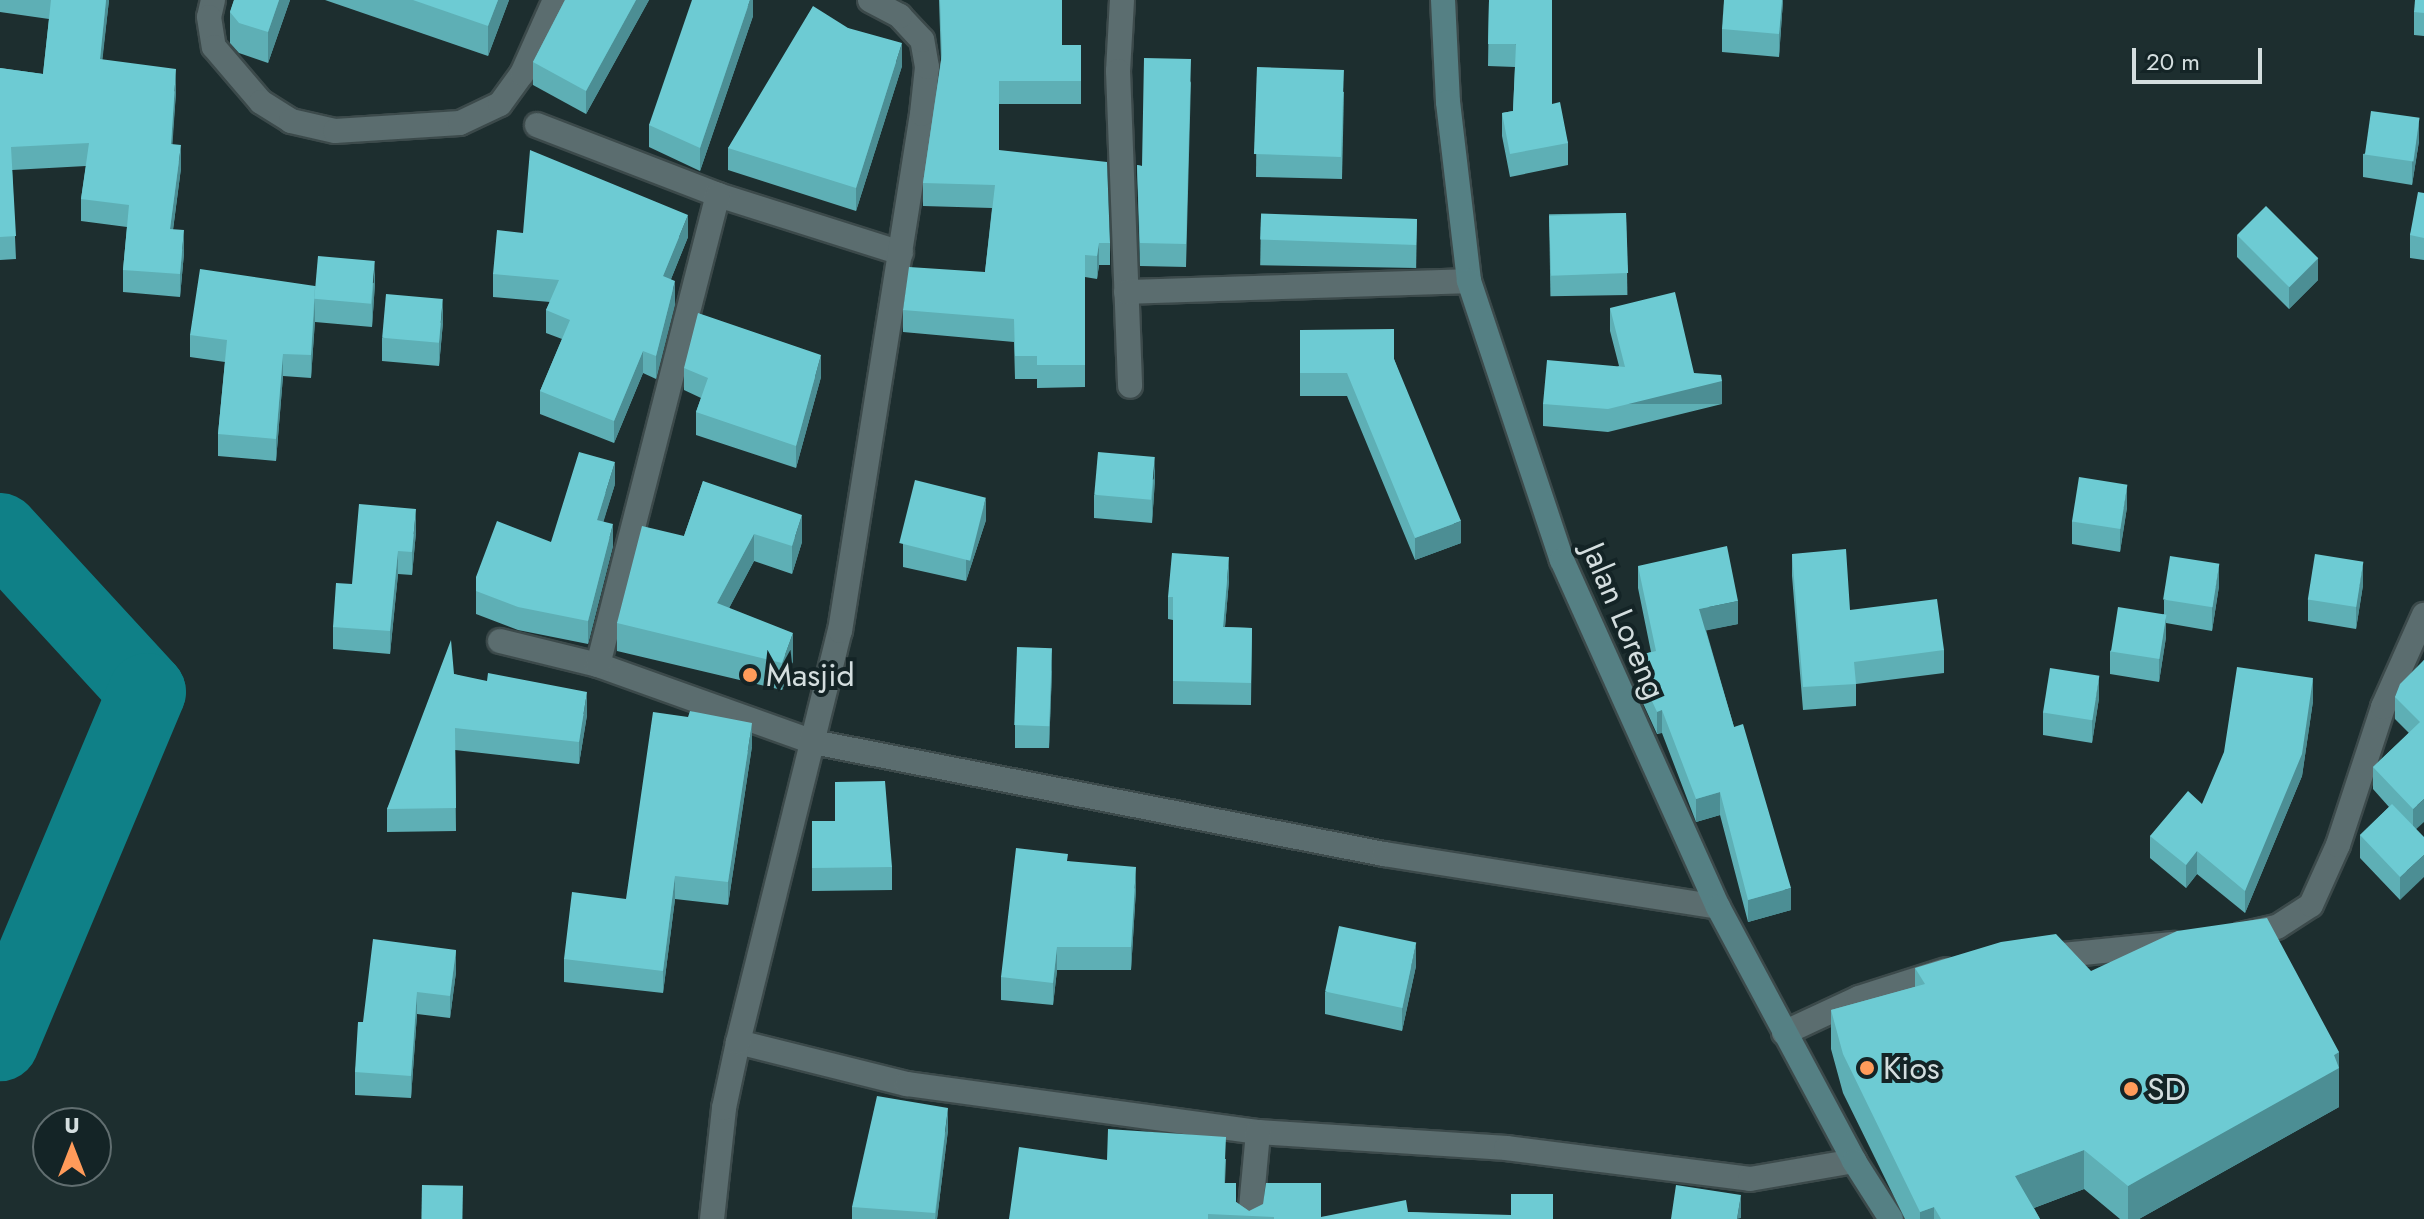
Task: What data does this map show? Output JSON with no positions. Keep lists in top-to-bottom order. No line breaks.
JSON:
{"streets":{"street":["Jalan Loreng"]},"places":["Masjid","Kios","SD"],"scale_bar":"20 m","north":"top"}
